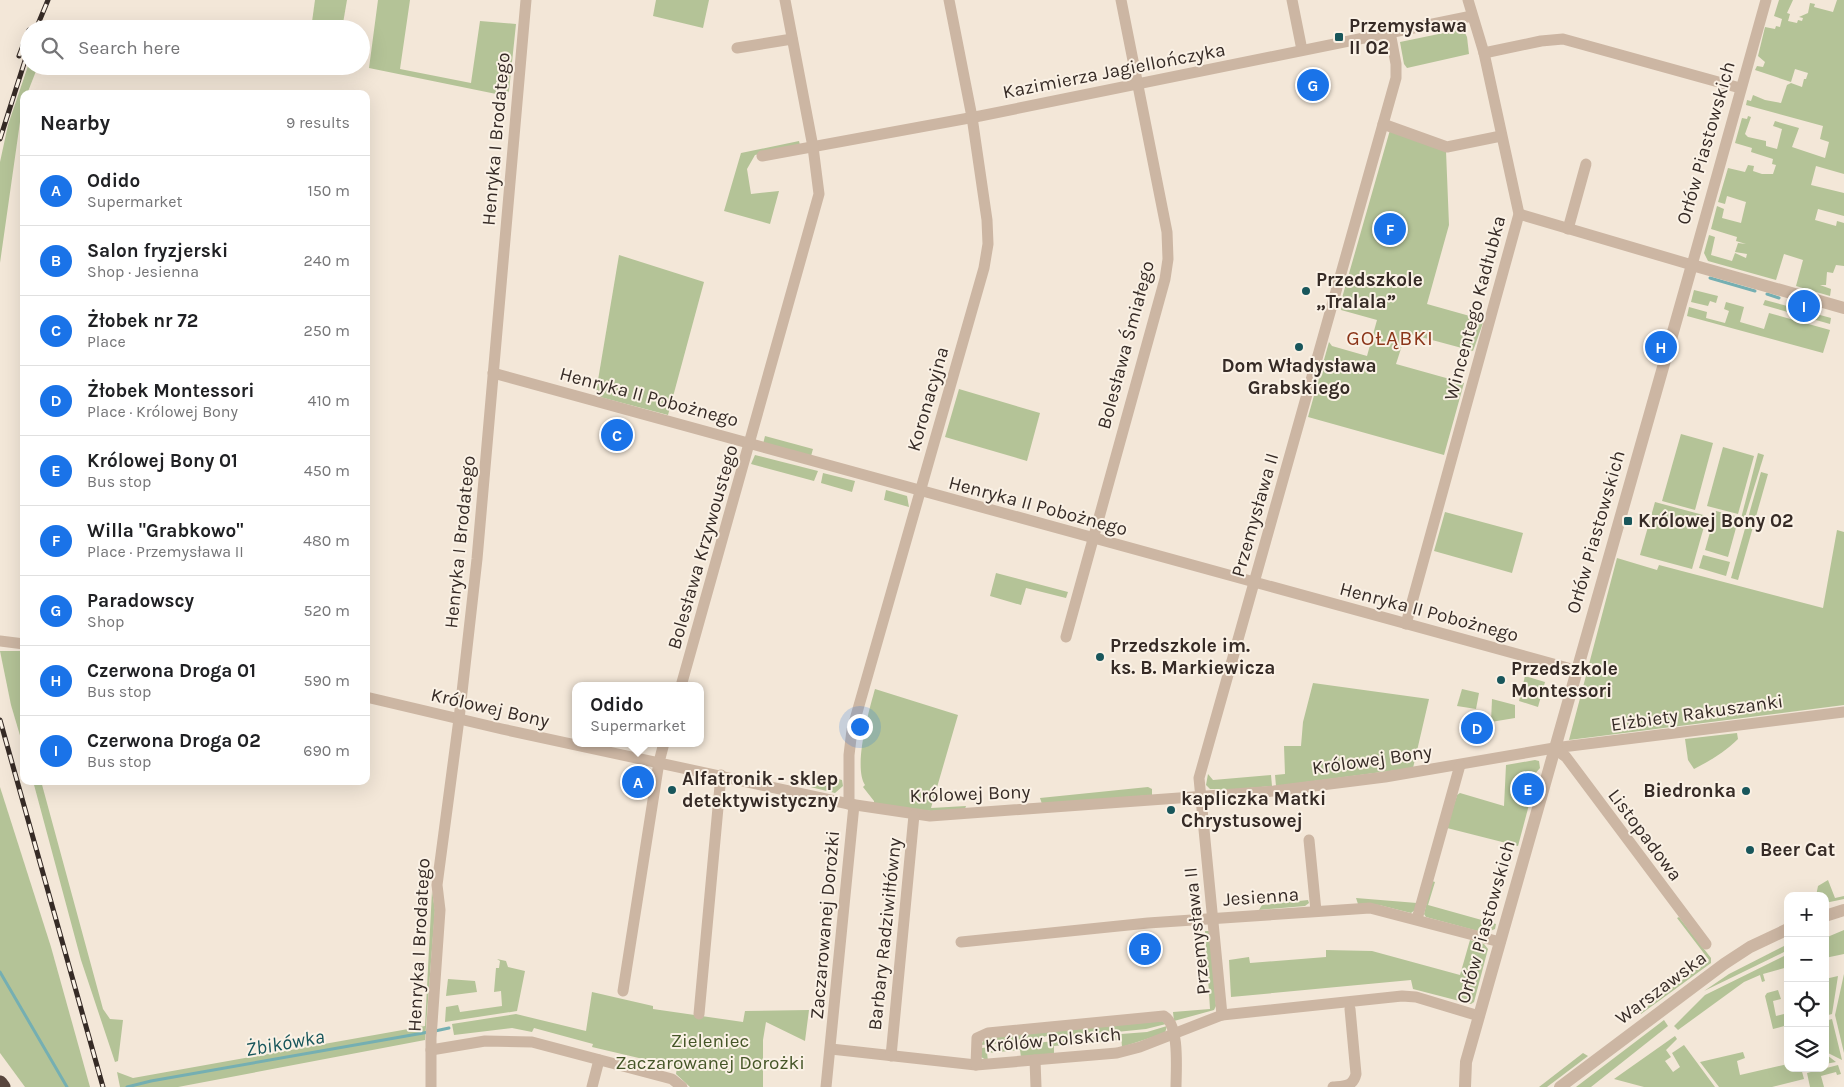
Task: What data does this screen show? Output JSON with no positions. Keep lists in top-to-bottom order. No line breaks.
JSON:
{"streets":{"street":["Kazimierza Jagiellończyka","Henryka I Brodatego","Orłów Piastowskich","Wincentego Kadłubka","Bolesława Śmiałego","Henryka II Pobożnego","Koronacyjna","Przemysława II","Bolesława Krzywoustego","Królowej Bony","Elżbiety Rakuszanki","Listopadowa","Jesienna","Zaczarowanej Dorożki","Barbary Radziwiłłówny","Warszawska","Królów Polskich"]},"crossings":[["Kazimierza Jagiellończyka","Wincentego Kadłubka"],["Kazimierza Jagiellończyka","Bolesława Śmiałego"],["Kazimierza Jagiellończyka","Koronacyjna"],["Kazimierza Jagiellończyka","Przemysława II"],["Kazimierza Jagiellończyka","Bolesława Krzywoustego"],["Henryka I Brodatego","Henryka II Pobożnego"],["Henryka I Brodatego","Królowej Bony"],["Orłów Piastowskich","Henryka II Pobożnego"],["Orłów Piastowskich","Królowej Bony"],["Orłów Piastowskich","Elżbiety Rakuszanki"],["Orłów Piastowskich","Listopadowa"],["Orłów Piastowskich","Jesienna"],["Orłów Piastowskich","Królów Polskich"],["Wincentego Kadłubka","Henryka II Pobożnego"],["Bolesława Śmiałego","Henryka II Pobożnego"],["Henryka II Pobożnego","Koronacyjna"],["Henryka II Pobożnego","Przemysława II"],["Henryka II Pobożnego","Bolesława Krzywoustego"],["Koronacyjna","Królowej Bony"],["Koronacyjna","Zaczarowanej Dorożki"],["Przemysława II","Królowej Bony"],["Przemysława II","Jesienna"],["Przemysława II","Królów Polskich"],["Królowej Bony","Elżbiety Rakuszanki"],["Królowej Bony","Listopadowa"],["Królowej Bony","Zaczarowanej Dorożki"],["Królowej Bony","Barbary Radziwiłłówny"],["Elżbiety Rakuszanki","Listopadowa"],["Zaczarowanej Dorożki","Królów Polskich"],["Barbary Radziwiłłówny","Królów Polskich"]],"districts":["GOŁĄBKI"],"water":["Żbikówka"],"parks":["Zieleniec Zaczarowanej Dorożki"],"places":{"transit":["Przemysława II 02","Królowej Bony 02"],"other":["Przedszkole „Tralala”","Dom Władysława Grabskiego","Przedszkole im. ks. B. Markiewicza","Przedszkole Montessori","Alfatronik - sklep detektywistyczny","Biedronka","kapliczka Matki Chrystusowej","Beer Cat"]},"page":{"search":"Search here","pins":["G","F","I","H","C","D","A","E","B"],"heading":["Nearby","9 results"],"list":[{"mark":"A","name":"Odido","note":"Supermarket","value":"150 m"},{"mark":"B","name":"Salon fryzjerski","note":"Shop · Jesienna","value":"240 m"},{"mark":"C","name":"Żłobek nr 72","note":"Place","value":"250 m"},{"mark":"D","name":"Żłobek Montessori","note":"Place · Królowej Bony","value":"410 m"},{"mark":"E","name":"Królowej Bony 01","note":"Bus stop","value":"450 m"},{"mark":"F","name":"Willa \"Grabkowo\"","note":"Place · Przemysława II","value":"480 m"},{"mark":"G","name":"Paradowscy","note":"Shop","value":"520 m"},{"mark":"H","name":"Czerwona Droga 01","note":"Bus stop","value":"590 m"},{"mark":"I","name":"Czerwona Droga 02","note":"Bus stop","value":"690 m"}],"popup":["Odido","Supermarket"],"map_buttons":["+","−"]}}
